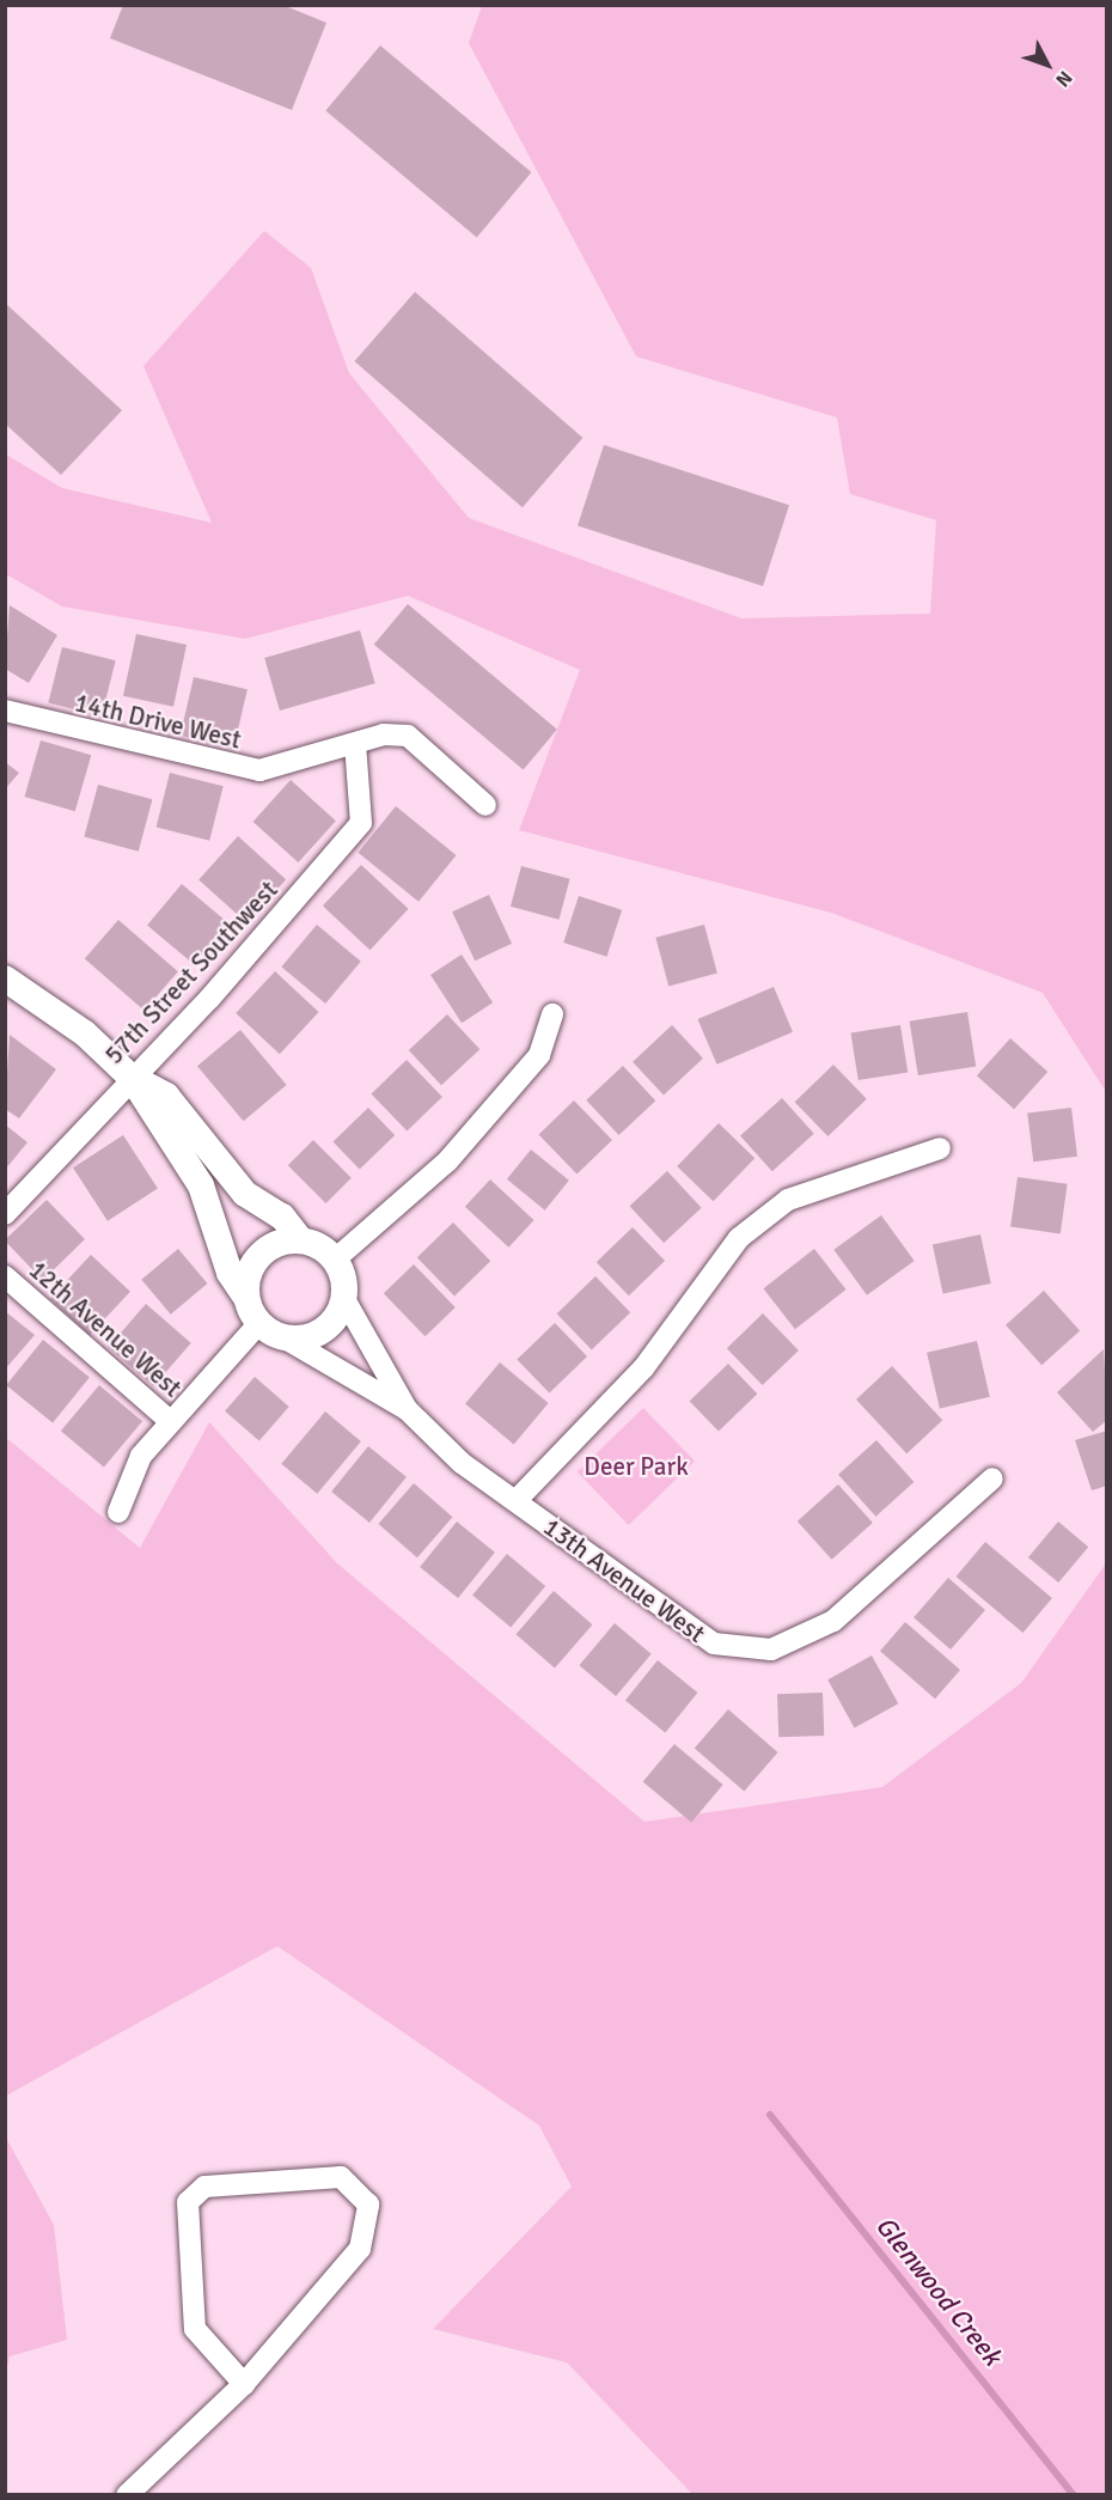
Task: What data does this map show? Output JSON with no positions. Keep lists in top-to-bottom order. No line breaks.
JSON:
{"streets":{"street":["14th Drive West","57th Street Southwest","12th Avenue West","13th Avenue West"]},"crossings":[["14th Drive West","57th Street Southwest"]],"water":["Glenwood Creek"],"parks":["Deer Park"],"north":"bottom right"}
